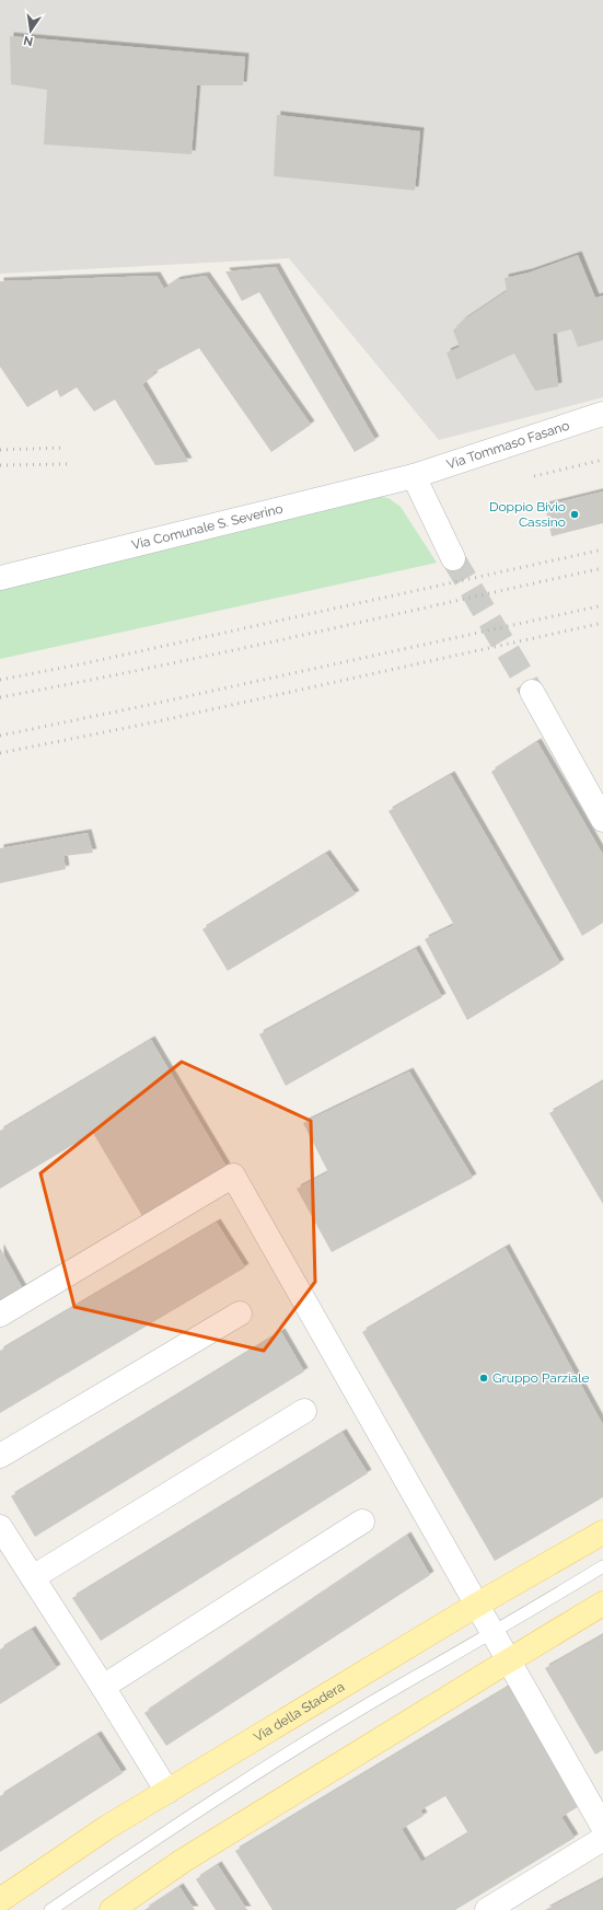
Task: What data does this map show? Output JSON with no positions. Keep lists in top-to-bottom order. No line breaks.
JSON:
{"streets":{"main road":["Via della Stadera"],"street":["Via Tommaso Fasano","Via Comunale S. Severino"]},"crossings":[["Via Tommaso Fasano","Via Comunale S. Severino"]],"places":["Doppio Bivio Cassino","Gruppo Parziale"],"north":"bottom"}
